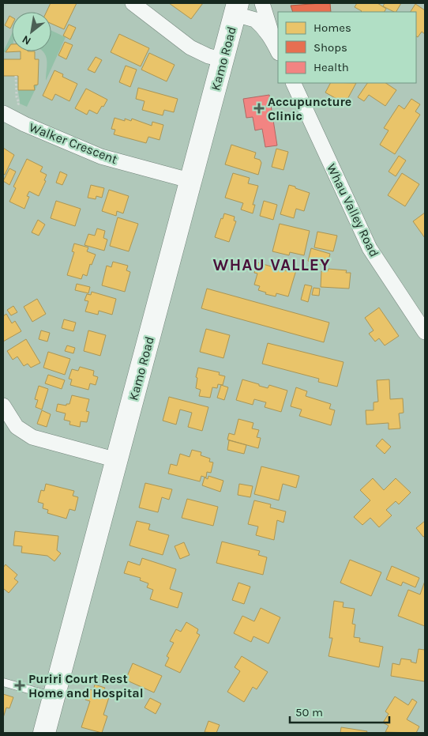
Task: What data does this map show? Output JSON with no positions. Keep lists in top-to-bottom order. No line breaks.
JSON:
{"streets":{"main road":["Kamo Road"],"street":["Walker Crescent","Whau Valley Road"]},"crossings":[["Kamo Road","Walker Crescent"]],"districts":["WHAU VALLEY"],"places":{"health":["Accupuncture Clinic","Puriri Court Rest Home and Hospital"]},"legend":["Homes","Shops","Health"],"scale_bar":"50 m","north":"bottom left"}
